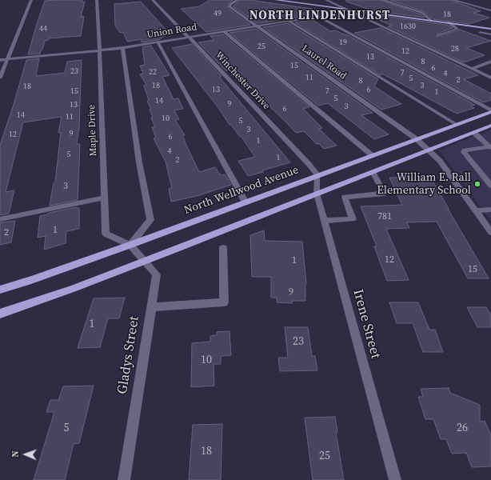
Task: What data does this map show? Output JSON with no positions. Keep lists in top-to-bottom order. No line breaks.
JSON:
{"streets":{"main road":["North Wellwood Avenue"],"street":["Union Road","Laurel Road","Winchester Drive","Maple Drive","Irene Street","Gladys Street"]},"crossings":[["Union Road","Laurel Road"],["Union Road","Winchester Drive"],["Union Road","Maple Drive"],["Laurel Road","North Wellwood Avenue"],["Winchester Drive","North Wellwood Avenue"],["Winchester Drive","Irene Street"],["Maple Drive","North Wellwood Avenue"],["Maple Drive","Gladys Street"],["North Wellwood Avenue","Irene Street"],["North Wellwood Avenue","Gladys Street"]],"districts":["NORTH LINDENHURST"],"places":["William E. Rall Elementary School"],"house_numbers":["49","18","1630","44","19","25","28","12","13","8","15","6","23","22","7","4","11","5","2","8","18","3","18","13","6","15","7","1","5","14","9","13","3","6","14","11","10","5","3","9","12","6","1","4","5","1","2","3","781","1","2","12","1","15","9","1","23","10","5","26","18","25"],"north":"left"}
